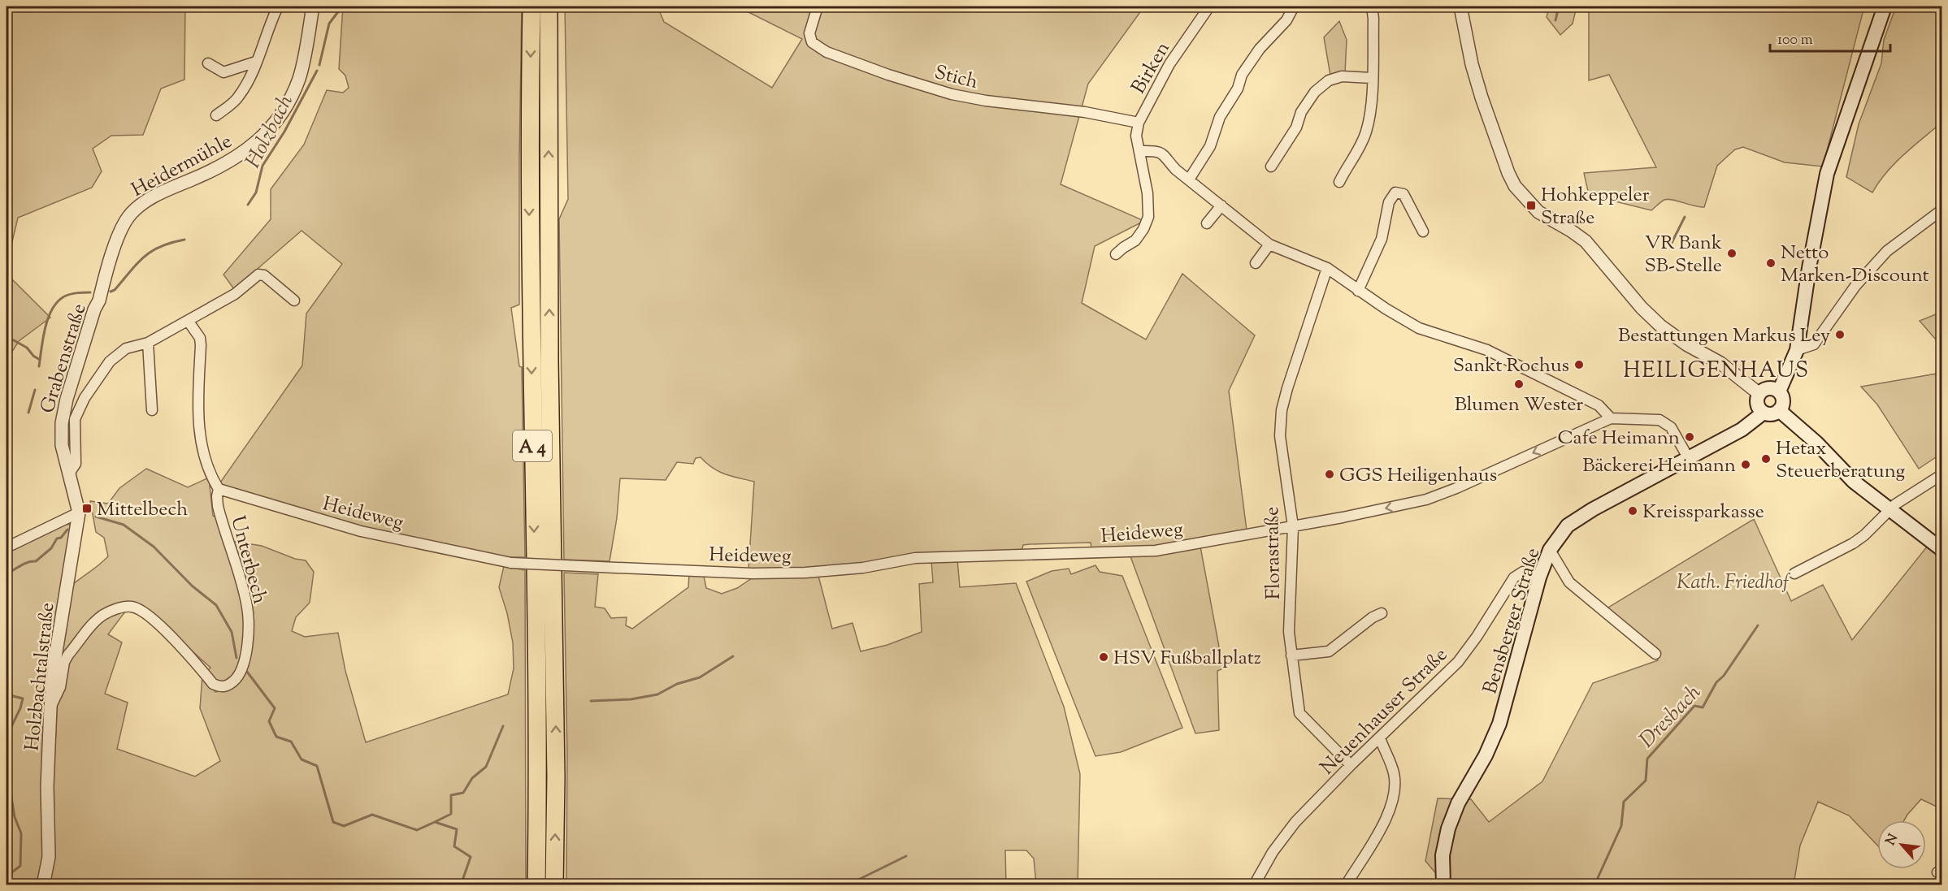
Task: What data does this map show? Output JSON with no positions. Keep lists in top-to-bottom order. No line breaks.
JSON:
{"streets":{"highway":["A 4"],"main road":["Bensberger Straße"],"street":["Birken","Stich","Heidermühle","Grabenstraße","Heideweg","Florastraße","Unterbech","Holzbachtalstraße","Neuenhauser Straße"]},"crossings":[["Birken","Stich"],["Heidermühle","Grabenstraße"],["Grabenstraße","Holzbachtalstraße"],["Heideweg","Florastraße"],["Heideweg","Unterbech"],["Florastraße","Neuenhauser Straße"],["Unterbech","Holzbachtalstraße"],["Bensberger Straße","Neuenhauser Straße"]],"districts":["HEILIGENHAUS"],"water":["Holzbach","Dresbach"],"parks":["Kath. Friedhof"],"places":{"transit":["Hohkeppeler Straße","Mittelbech"],"other":["VR Bank SB-Stelle","Netto Marken-Discount","Bestattungen Markus Ley","Sankt Rochus","Blumen Wester","Cafe Heimann","Hetax Steuerberatung","Bäckerei Heimann","GGS Heiligenhaus","Kreissparkasse","HSV Fußballplatz"]},"scale_bar":"100 m","north":"top left"}
